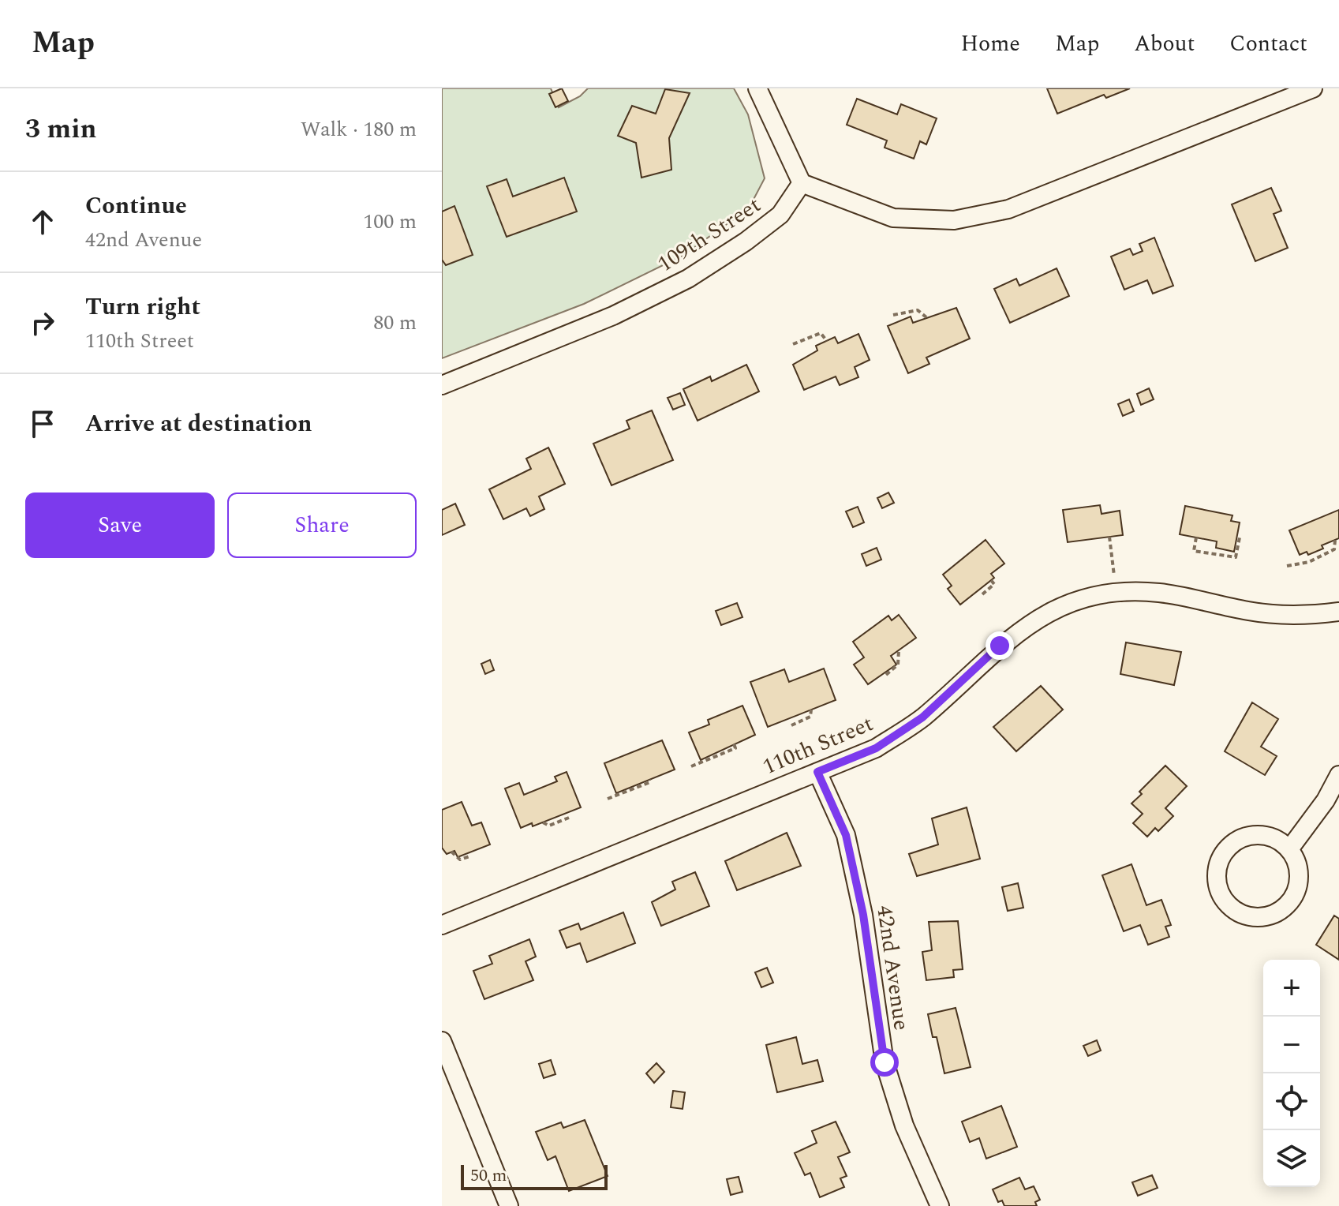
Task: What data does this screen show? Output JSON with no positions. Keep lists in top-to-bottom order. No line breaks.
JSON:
{"streets":{"street":["109th Street","110th Street","42nd Avenue"]},"crossings":[["110th Street","42nd Avenue"]],"scale_bar":"50 m","page":{"header":"Map","nav":["Home","Map","About","Contact"],"heading":["3 min","Walk · 180 m"],"list":[["Continue","42nd Avenue","100 m"],["Turn right","110th Street","80 m"],"Arrive at destination"],"buttons":["Save","Share"],"map_buttons":["+","−"],"scale":"50 m"}}
